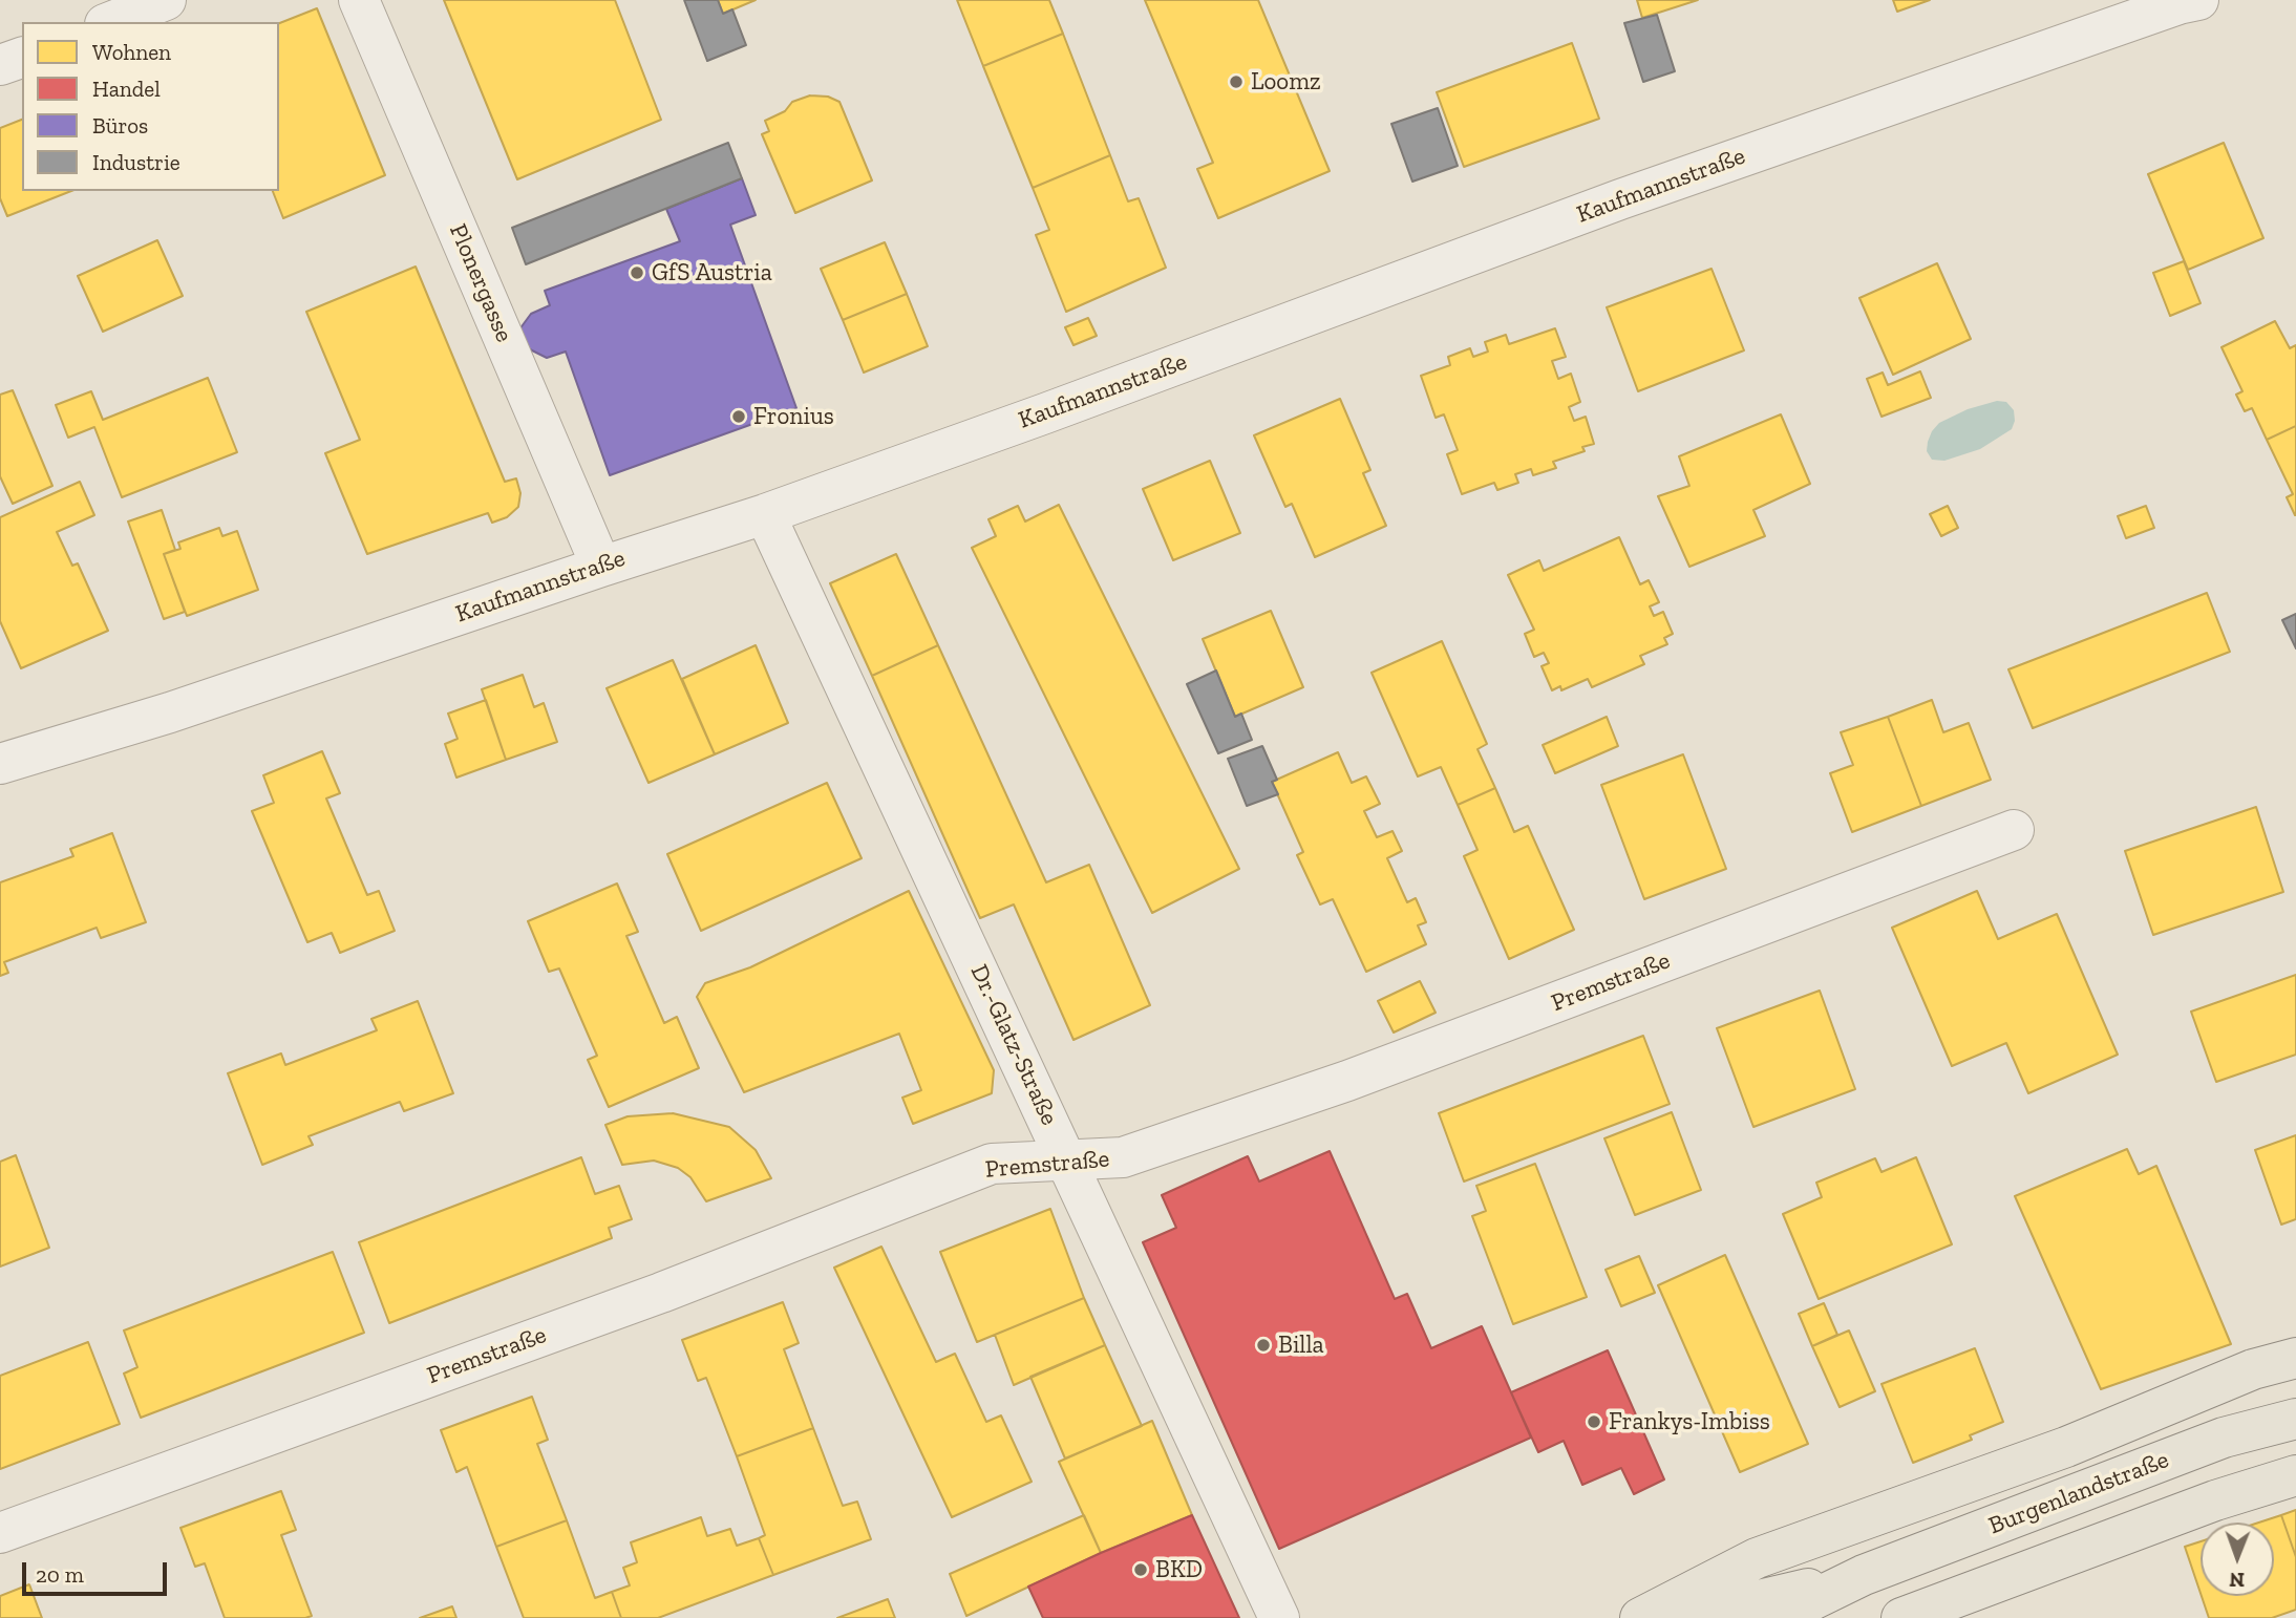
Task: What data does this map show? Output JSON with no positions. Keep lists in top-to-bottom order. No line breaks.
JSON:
{"streets":{"main road":["Burgenlandstraße"],"street":["Kaufmannstraße","Plonergasse","Premstraße","Dr.-Glatz-Straße"]},"crossings":[["Kaufmannstraße","Plonergasse"],["Kaufmannstraße","Dr.-Glatz-Straße"],["Premstraße","Dr.-Glatz-Straße"]],"places":["Loomz","GfS Austria","Fronius","Billa","Frankys-Imbiss","BKD"],"legend":["Wohnen","Handel","Büros","Industrie"],"scale_bar":"20 m","north":"bottom"}
